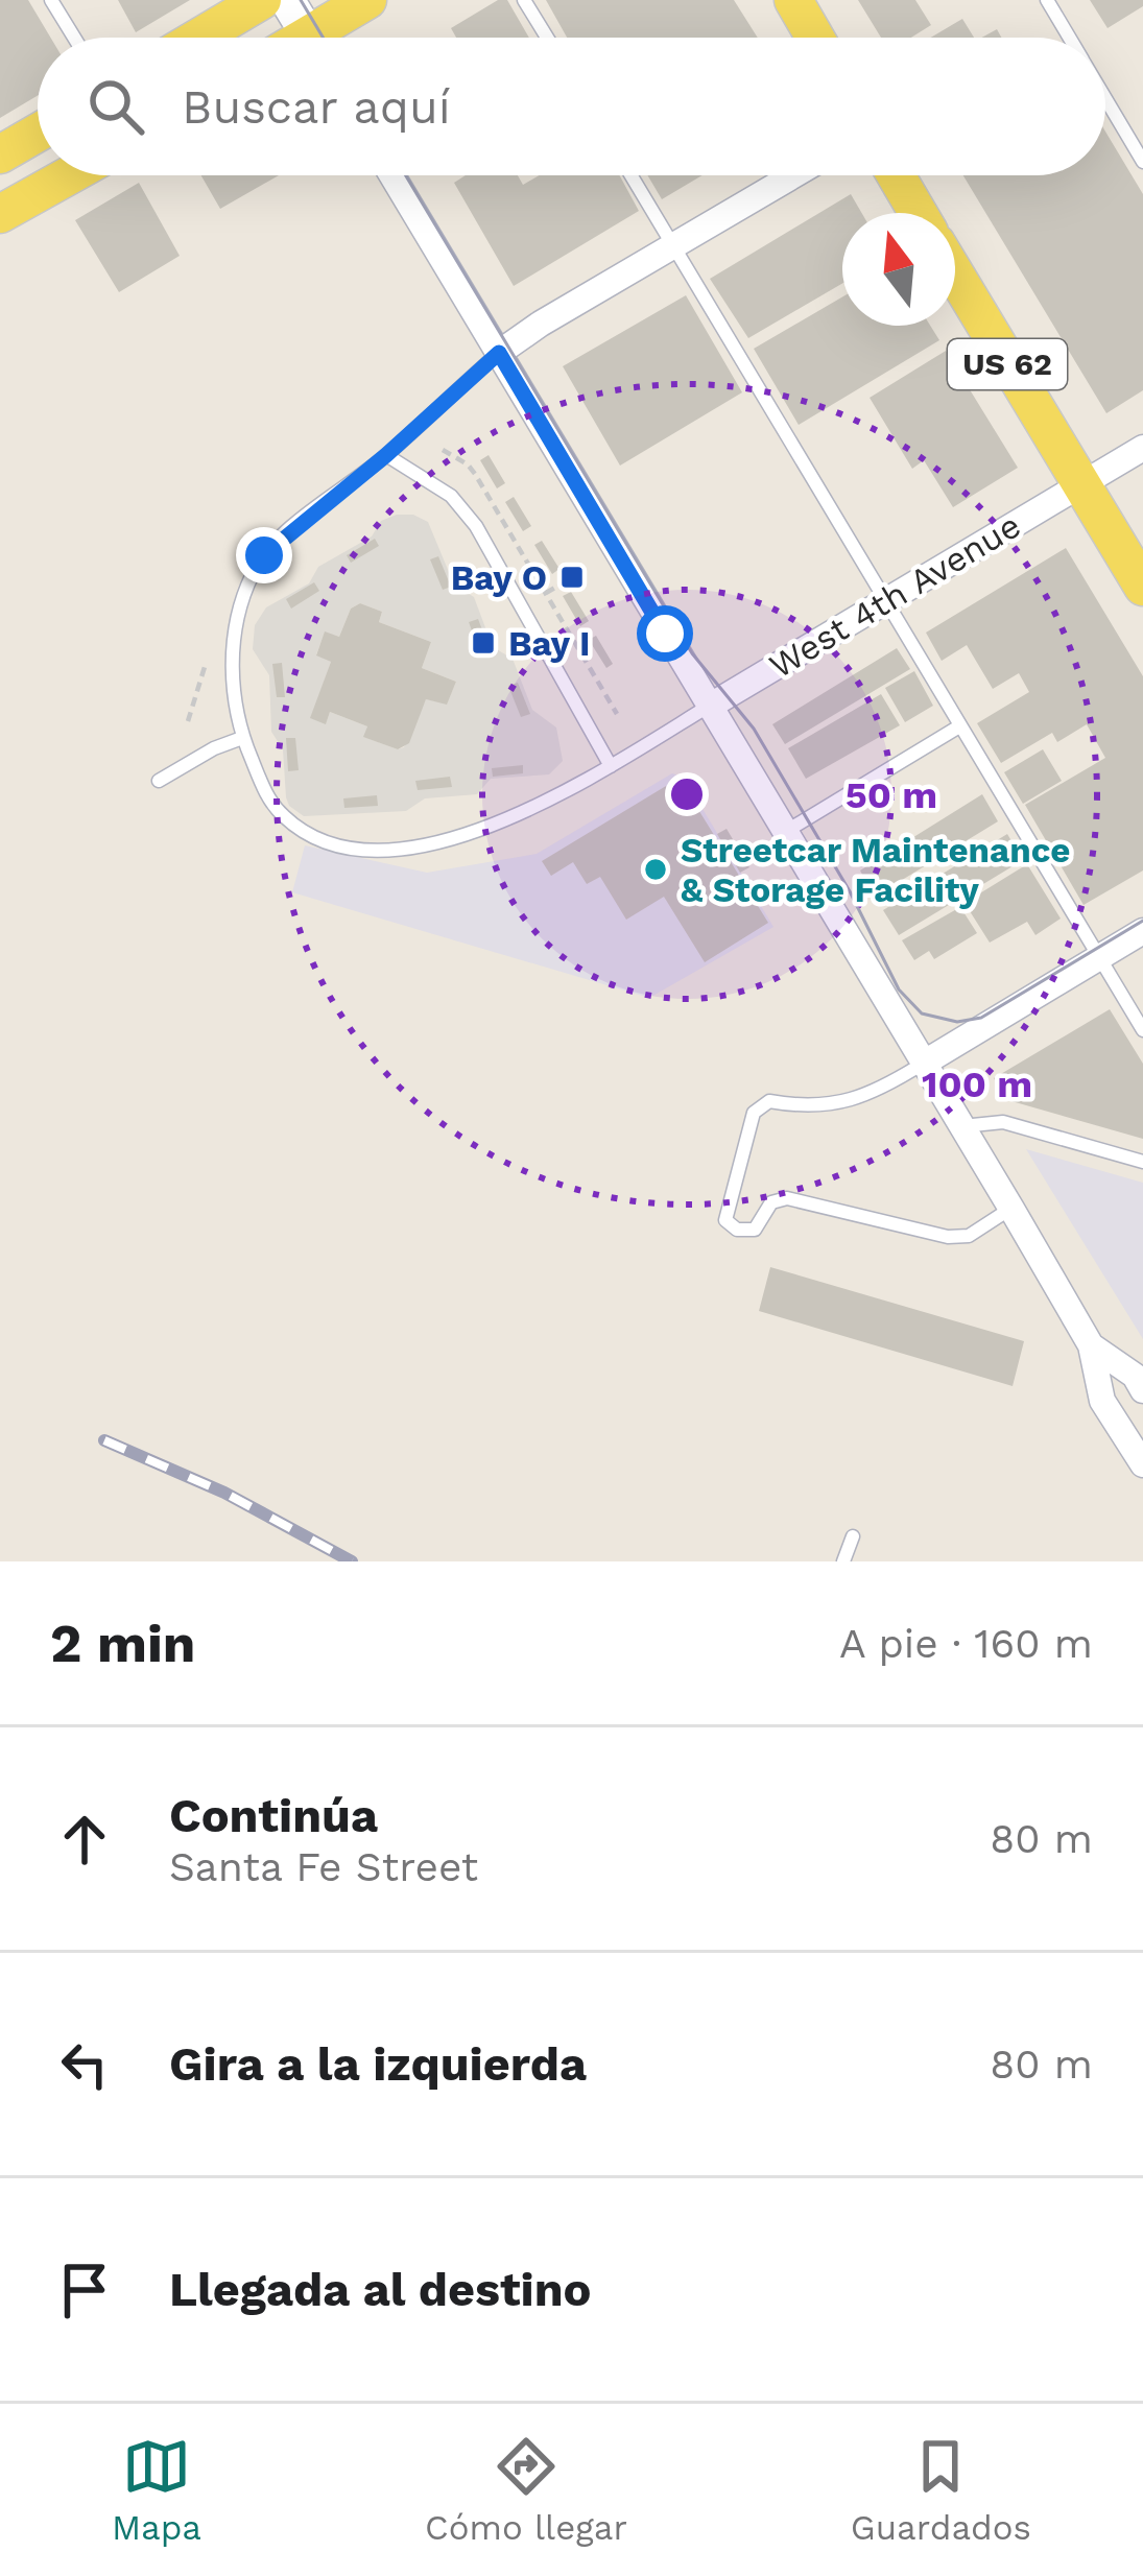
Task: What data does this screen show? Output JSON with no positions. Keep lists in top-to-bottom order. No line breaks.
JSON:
{"streets":{"main road":["US 62"],"street":["West 4th Avenue"]},"crossings":[["US 62","West 4th Avenue"]],"places":{"transit":["Bay O","Bay I"],"other":["Streetcar Maintenance & Storage Facility"]},"north":"top","page":{"search":"Buscar aquí","heading":["2 min","A pie · 160 m"],"list":[["Continúa","Santa Fe Street","80 m"],["Gira a la izquierda","80 m"],"Llegada al destino"],"nav":["Mapa","Cómo llegar","Guardados"]},"rings":["50 m","100 m"]}
